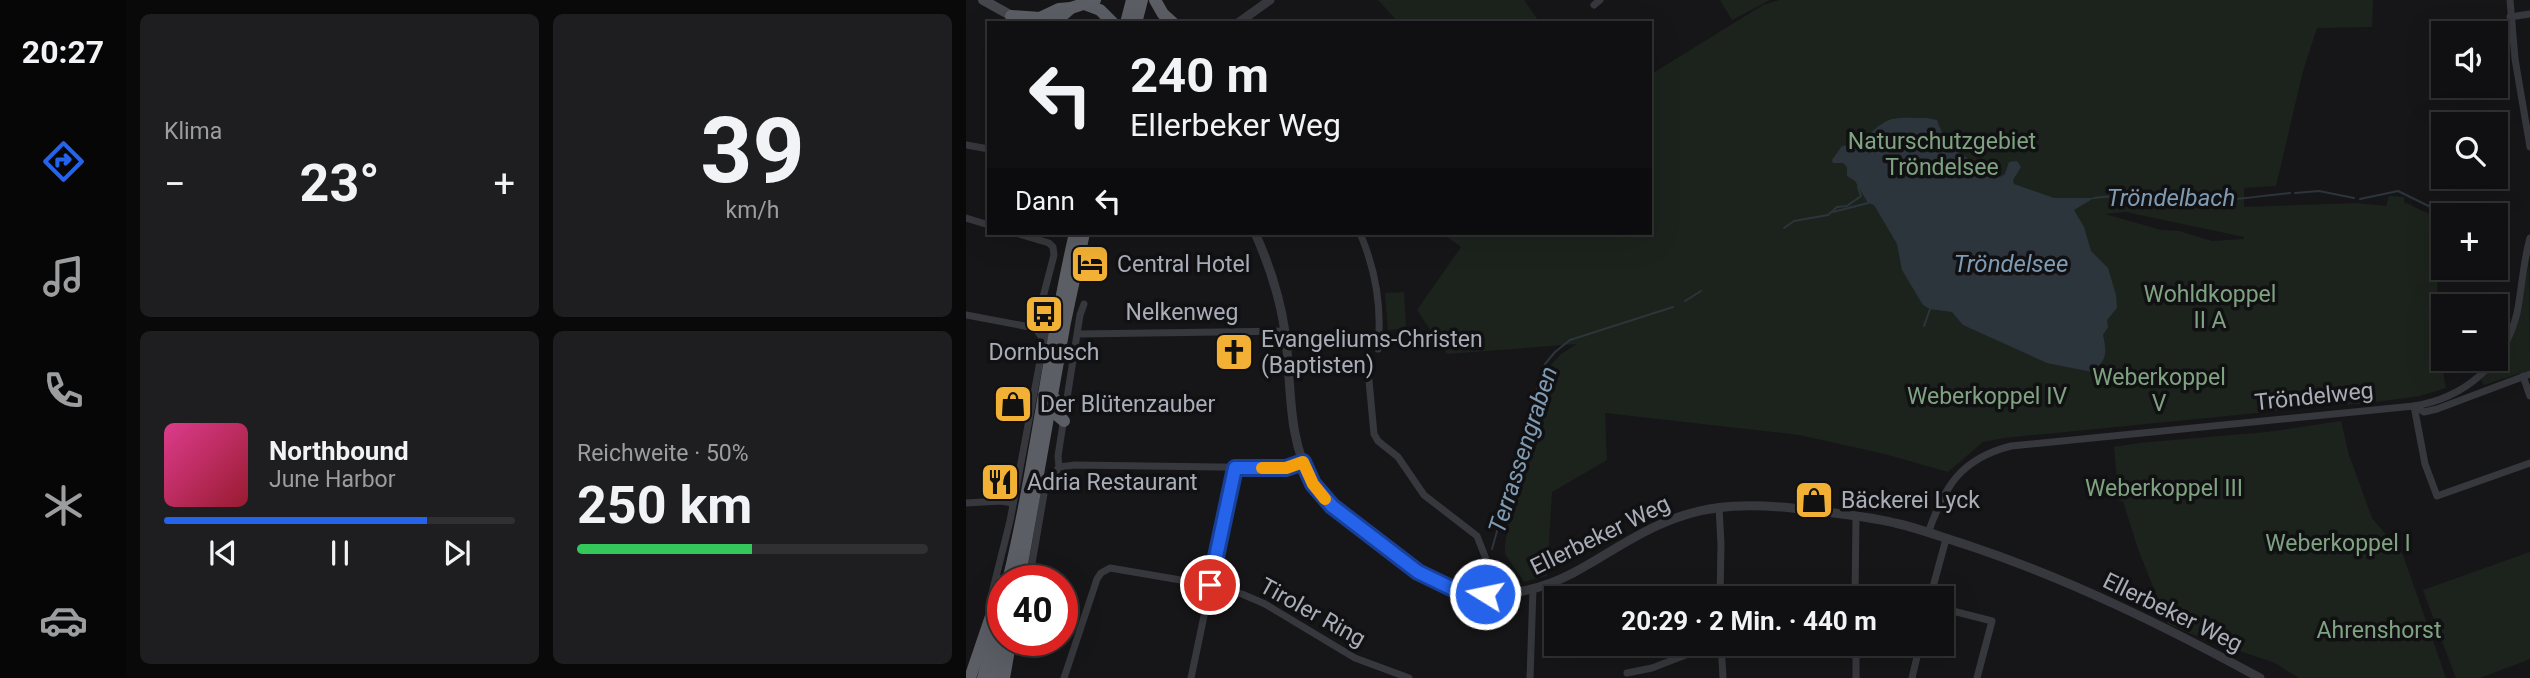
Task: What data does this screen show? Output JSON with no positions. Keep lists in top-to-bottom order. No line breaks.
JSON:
{"streets":{"street":["Nelkenweg","Tröndelweg","Ellerbeker Weg","Tiroler Ring"]},"crossings":[["Nelkenweg","Ellerbeker Weg"],["Tröndelweg","Ellerbeker Weg"]],"water":["Tröndelbach","Tröndelsee","Terrassengraben"],"parks":["Naturschutzgebiet Tröndelsee","Wohldkoppel II A","Weberkoppel V","Weberkoppel IV","Weberkoppel III","Weberkoppel I","Ahrenshorst"],"places":{"hotel":["Central Hotel"],"bus stop":["Dornbusch"],"church":["Evangeliums-Christen (Baptisten)"],"shop":["Der Blütenzauber","Bäckerei Lyck"],"restaurant":["Adria Restaurant"]},"page":{"tabs":"20:27","tile":["Klima",["39","km/h"],["Reichweite · 50%","250 km"]],"map_buttons":["+","−"],"turn":["240 m","Ellerbeker Weg"],"heat":["−","23°","+"],"then":"Dann","song":["Northbound","June Harbor"],"limit":"40","trip":"20:29 · 2 Min. · 440 m"}}
